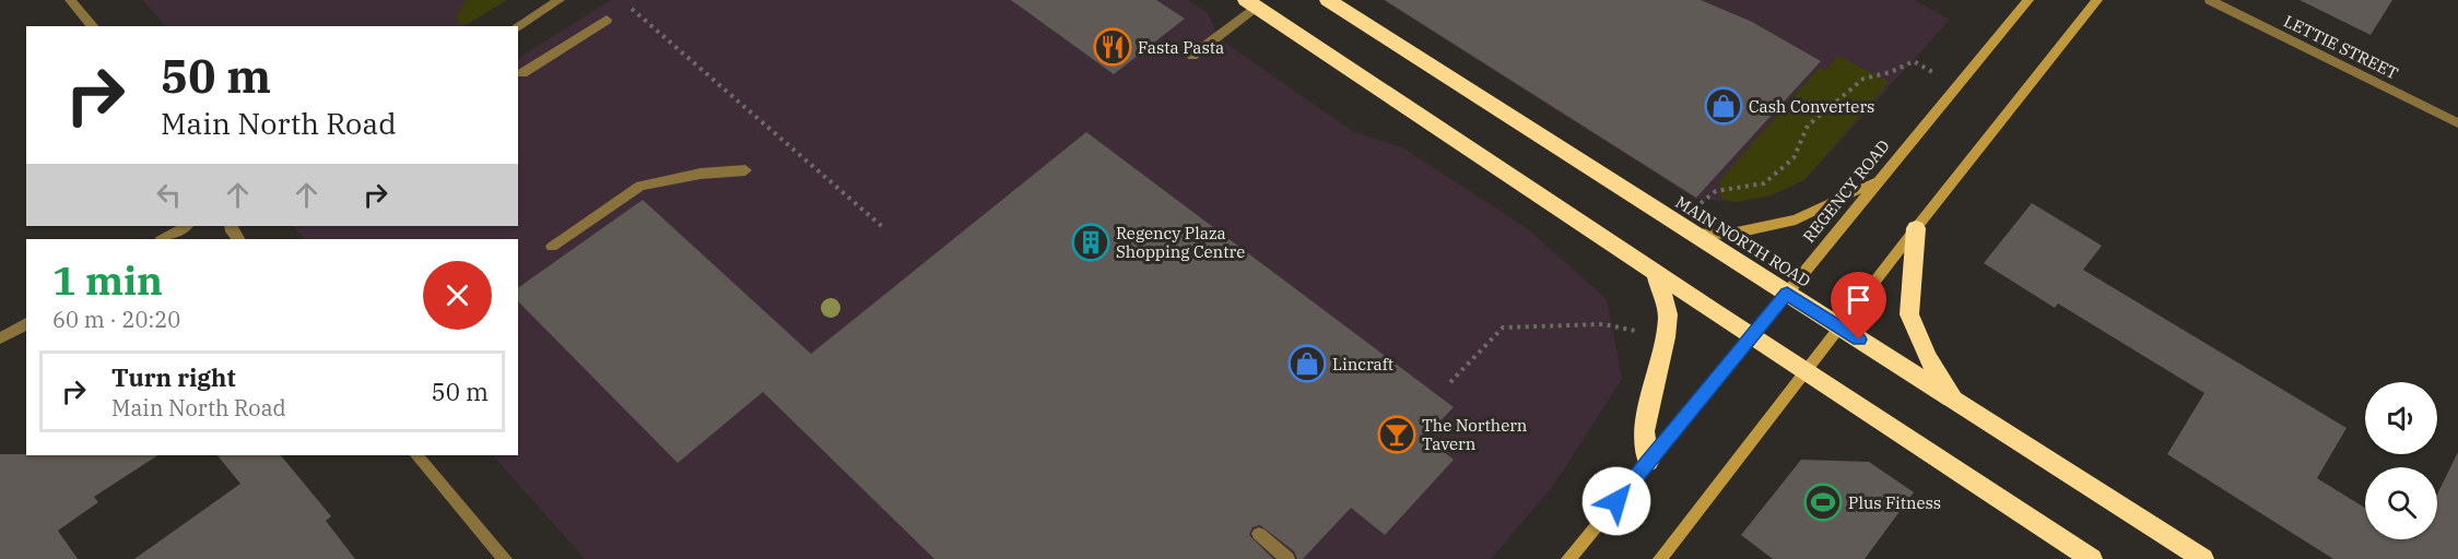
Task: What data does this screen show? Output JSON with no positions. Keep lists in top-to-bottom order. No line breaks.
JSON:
{"streets":{"highway":["MAIN NORTH ROAD"],"main road":["REGENCY ROAD"],"street":["LETTIE STREET"]},"crossings":[["REGENCY ROAD","MAIN NORTH ROAD"]],"places":{"restaurant":["Fasta Pasta"],"shop":["Cash Converters","Lincraft"],"building":["Regency Plaza Shopping Centre"],"bar":["The Northern Tavern"],"sports":["Plus Fitness"]},"page":{"turn":["50 m","Main North Road"],"heading":["1 min","60 m · 20:20"],"list":[{"name":"Turn right","note":"Main North Road","value":"50 m"}]}}
